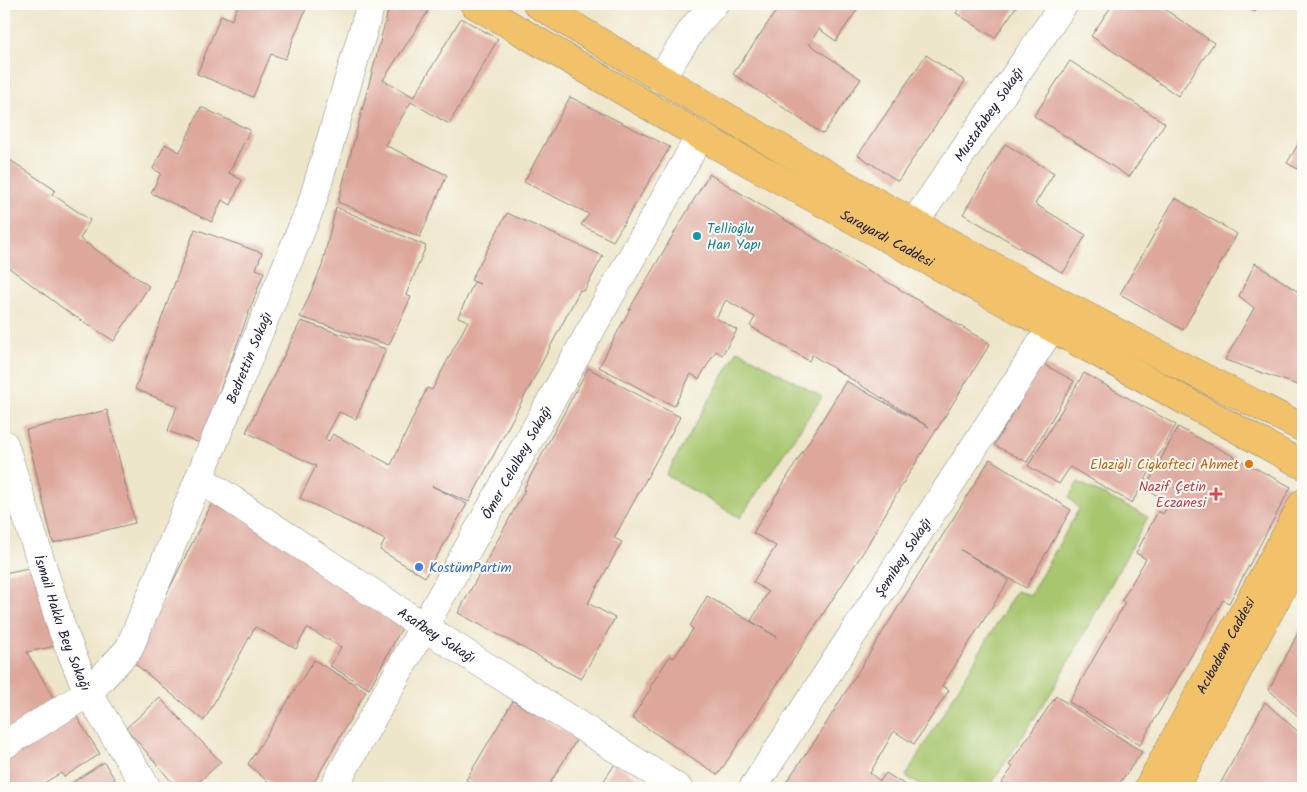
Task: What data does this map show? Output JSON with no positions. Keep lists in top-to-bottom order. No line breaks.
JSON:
{"streets":{"main road":["Sarayardı Caddesi","Acıbadem Caddesi"],"street":["Mustafabey Sokağı","Bedrettin Sokağı","Ömer Celalbey Sokağı","Şemibey Sokağı","İsmail Hakkı Bey Sokağı","Asafbey Sokağı"]},"crossings":[["Mustafabey Sokağı","Sarayardı Caddesi"],["Sarayardı Caddesi","Ömer Celalbey Sokağı"],["Sarayardı Caddesi","Şemibey Sokağı"],["Bedrettin Sokağı","İsmail Hakkı Bey Sokağı"],["Bedrettin Sokağı","Asafbey Sokağı"],["Ömer Celalbey Sokağı","Asafbey Sokağı"]],"places":{"other":["Tellioğlu Han Yapı","Elazigli Cigkofteci Ahmet","KostümPartim"],"health":["Nazif Çetin Eczanesi"]}}
